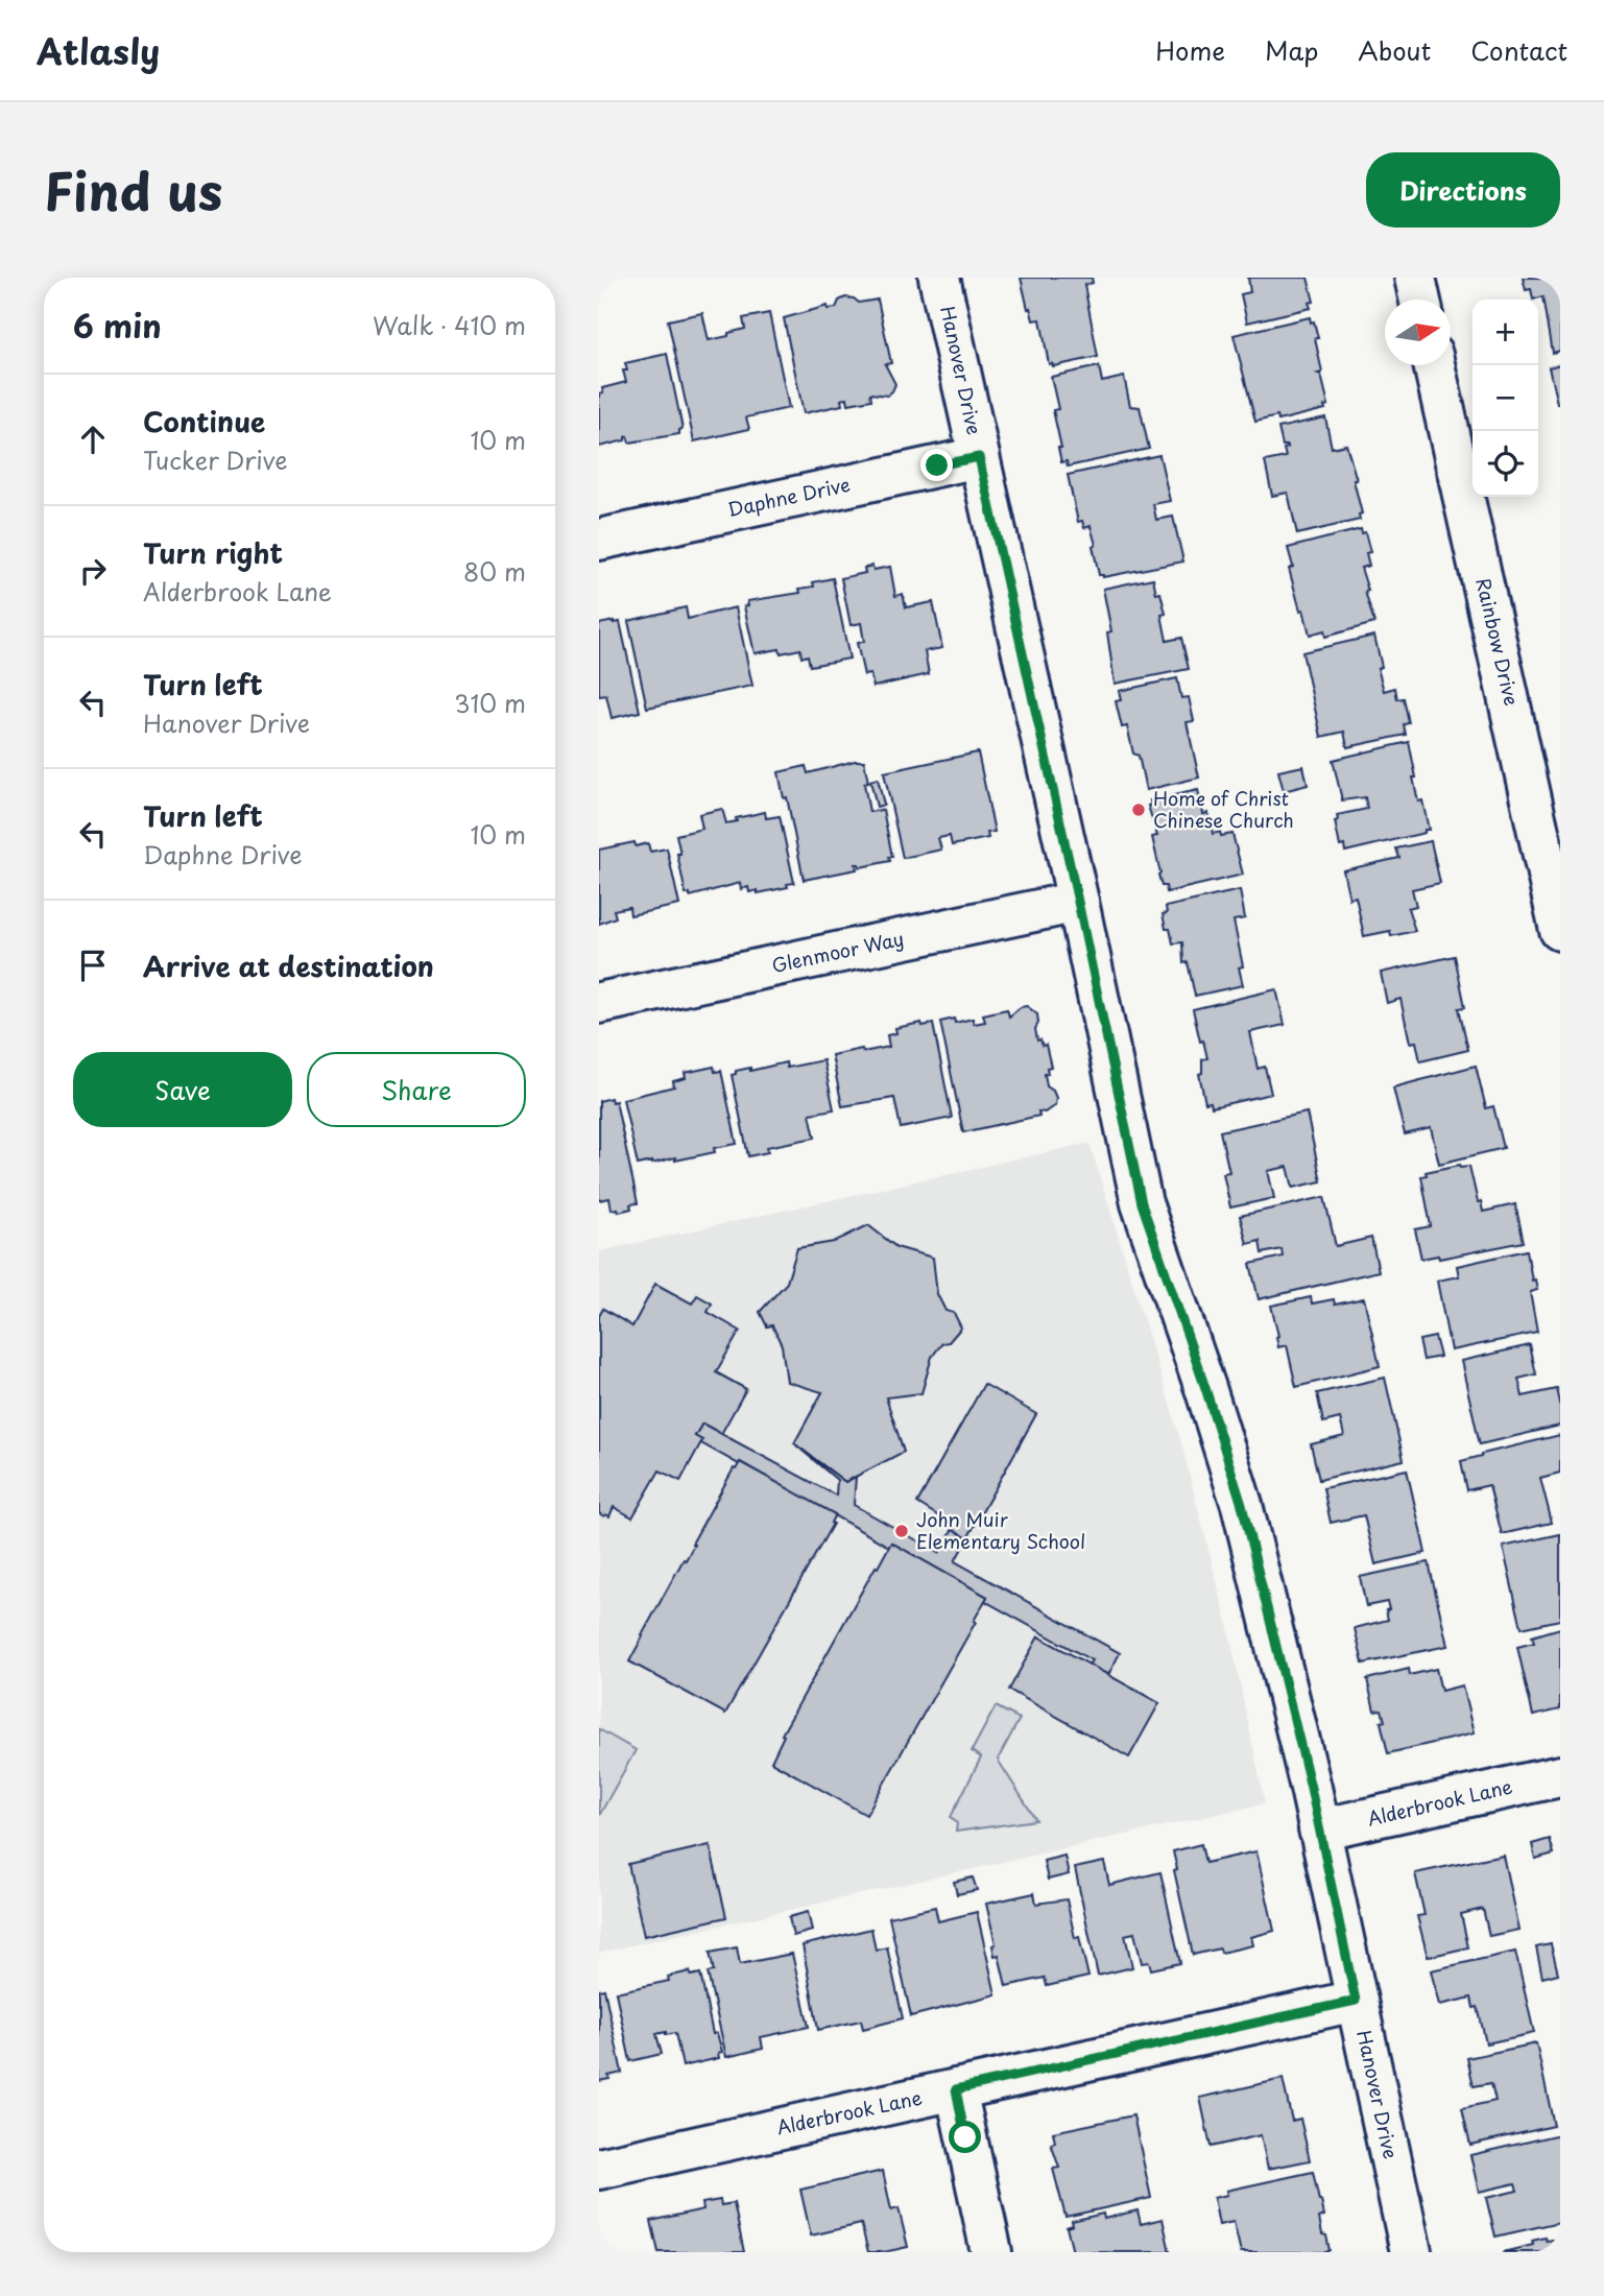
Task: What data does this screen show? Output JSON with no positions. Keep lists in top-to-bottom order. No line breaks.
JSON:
{"streets":{"street":["Hanover Drive","Daphne Drive","Rainbow Drive","Glenmoor Way","Alderbrook Lane"]},"crossings":[["Hanover Drive","Daphne Drive"],["Hanover Drive","Glenmoor Way"],["Hanover Drive","Alderbrook Lane"]],"places":["Home of Christ Chinese Church","John Muir Elementary School"],"north":"right","page":{"header":"Atlasly","nav":["Home","Map","About","Contact"],"title":"Find us","buttons":["Directions",["Save","Share"]],"heading":["6 min","Walk · 410 m"],"map_buttons":["+","−"],"list":[["Continue","Tucker Drive","10 m"],["Turn right","Alderbrook Lane","80 m"],["Turn left","Hanover Drive","310 m"],["Turn left","Daphne Drive","10 m"],"Arrive at destination"]}}
